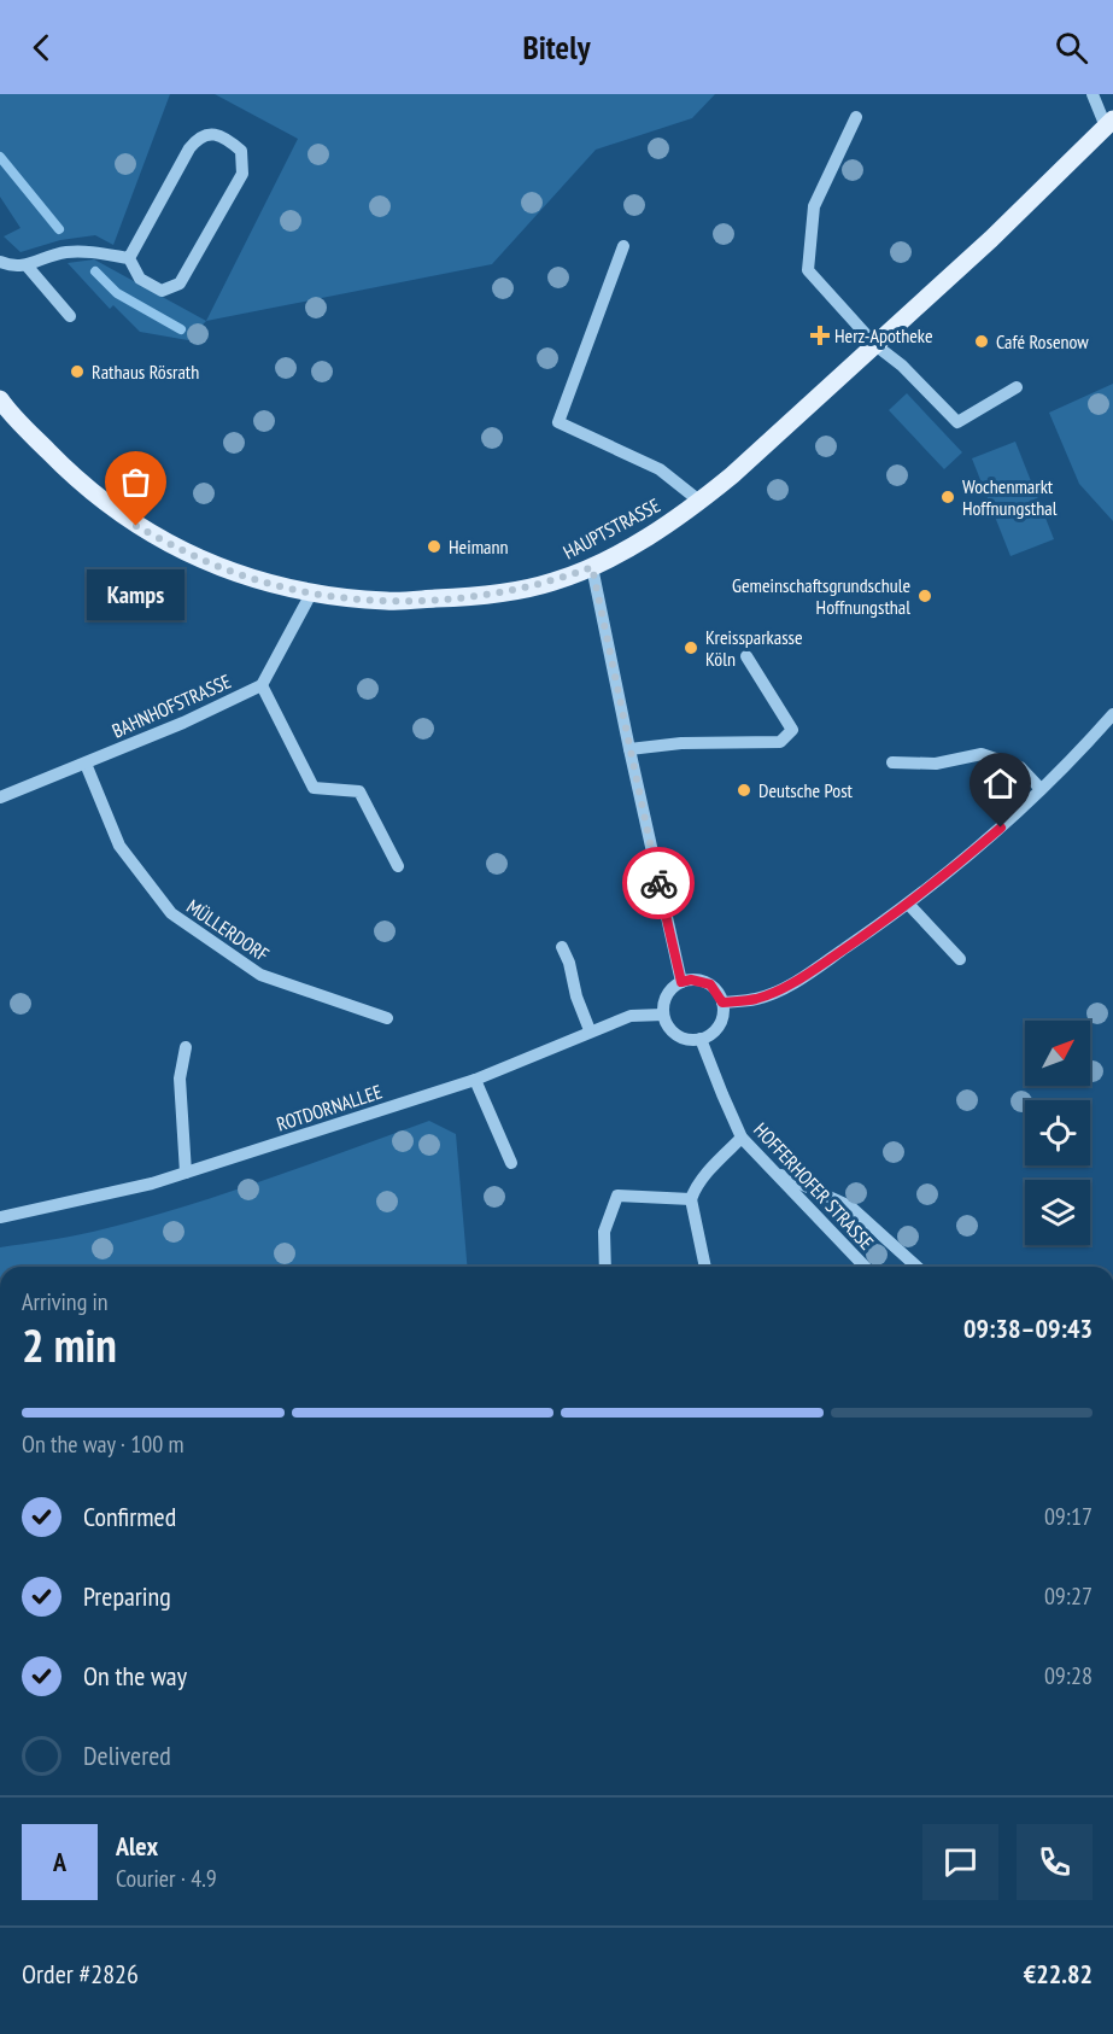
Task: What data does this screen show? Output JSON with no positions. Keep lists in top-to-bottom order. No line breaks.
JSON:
{"streets":{"main road":["HAUPTSTRASSE"],"street":["BAHNHOFSTRASSE","MÜLLERDORF","ROTDORNALLEE","HOFFERHOFER STRASSE"]},"crossings":[["HAUPTSTRASSE","BAHNHOFSTRASSE"],["BAHNHOFSTRASSE","MÜLLERDORF"],["ROTDORNALLEE","HOFFERHOFER STRASSE"]],"places":{"health":["Herz-Apotheke"],"other":["Café Rosenow","Rathaus Rösrath","Wochenmarkt Hoffnungsthal","Kamps","Heimann","Gemeinschaftsgrundschule Hoffnungsthal","Kreissparkasse Köln","Deutsche Post"]},"north":"top right","page":{"header":"Bitely","bubble":"Kamps","heading":["2 min","Arriving in","09:38–09:43"],"panel":["Alex","Courier · 4.9","Order #2826","€22.82"],"bar":"On the way · 100 m","list":[["Confirmed","09:17"],["Preparing","09:27"],["On the way","09:28"],"Delivered"],"round":"A"}}
